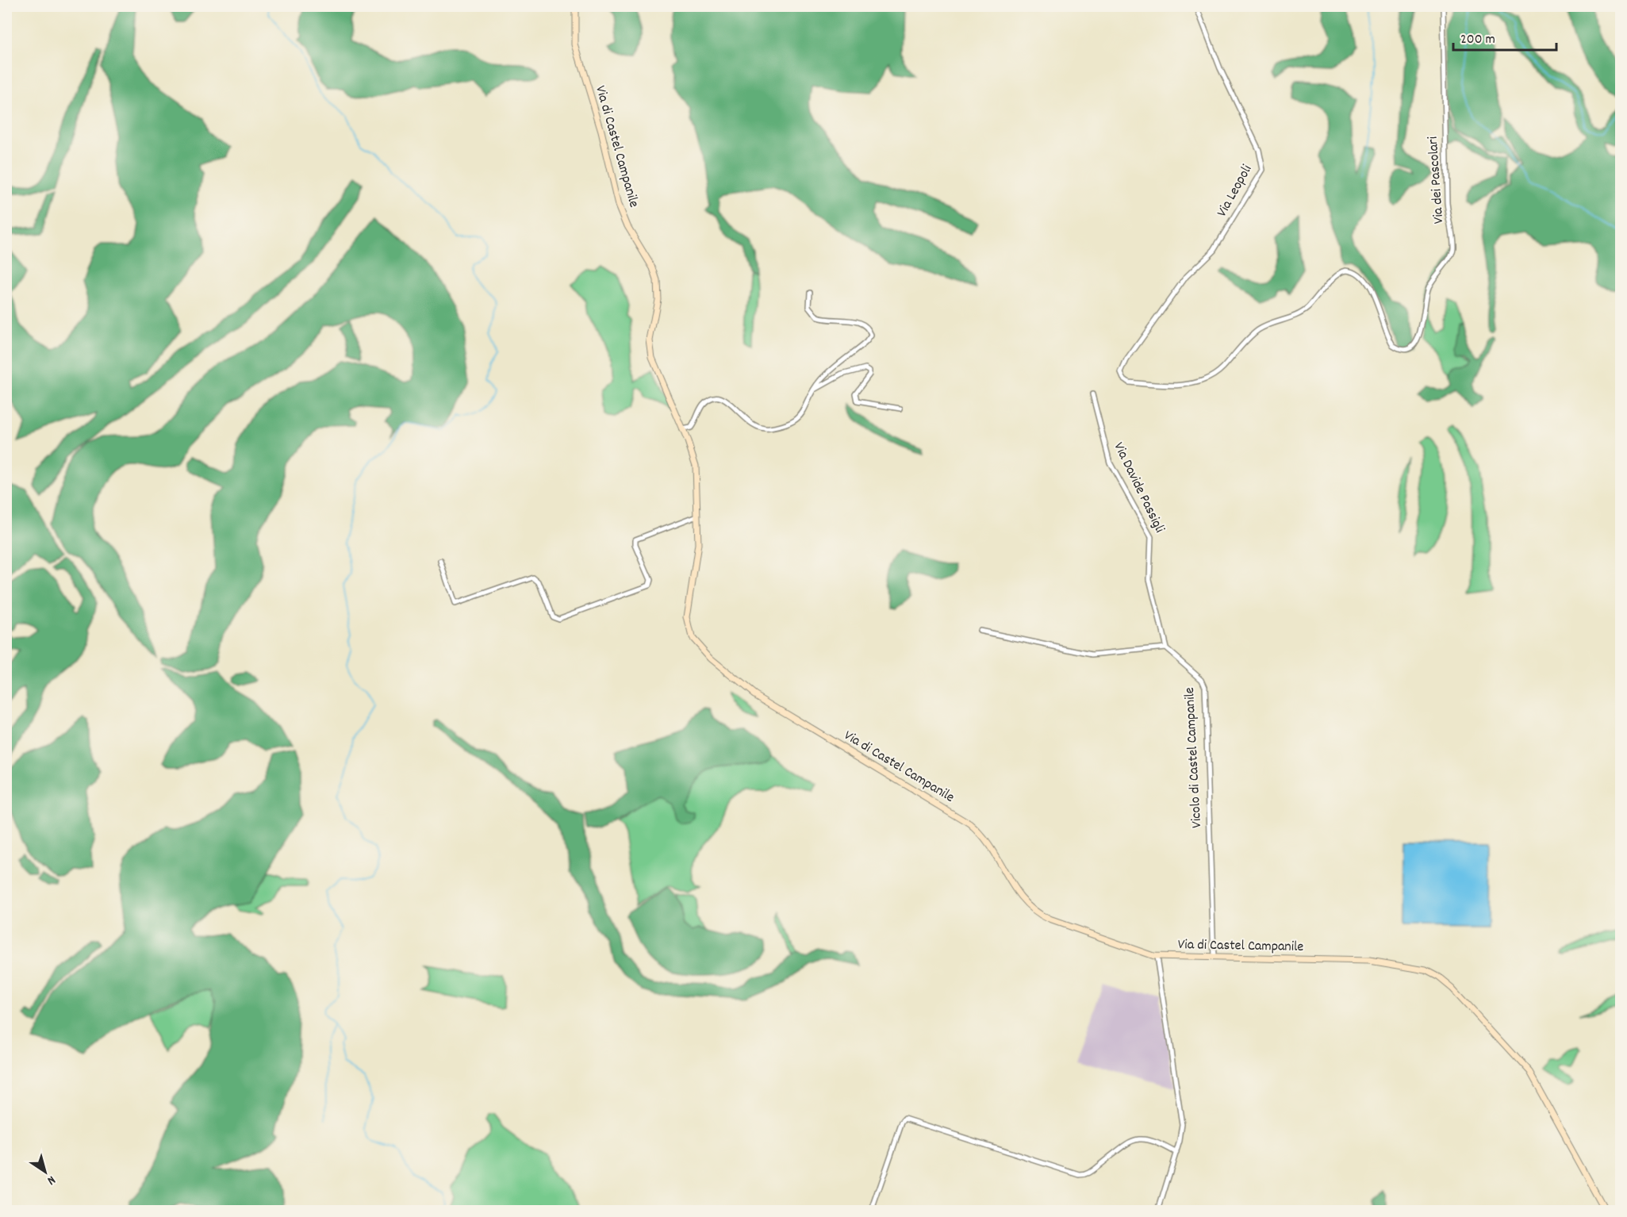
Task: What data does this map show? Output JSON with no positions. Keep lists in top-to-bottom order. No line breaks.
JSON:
{"streets":{"street":["Via di Castel Campanile","Via dei Pascolari","Via Leopoli","Via Davide Passigli","Vicolo di Castel Campanile"]},"crossings":[["Via di Castel Campanile","Vicolo di Castel Campanile"],["Via dei Pascolari","Via Leopoli"],["Via Davide Passigli","Vicolo di Castel Campanile"]],"scale_bar":"200 m","north":"bottom right"}
